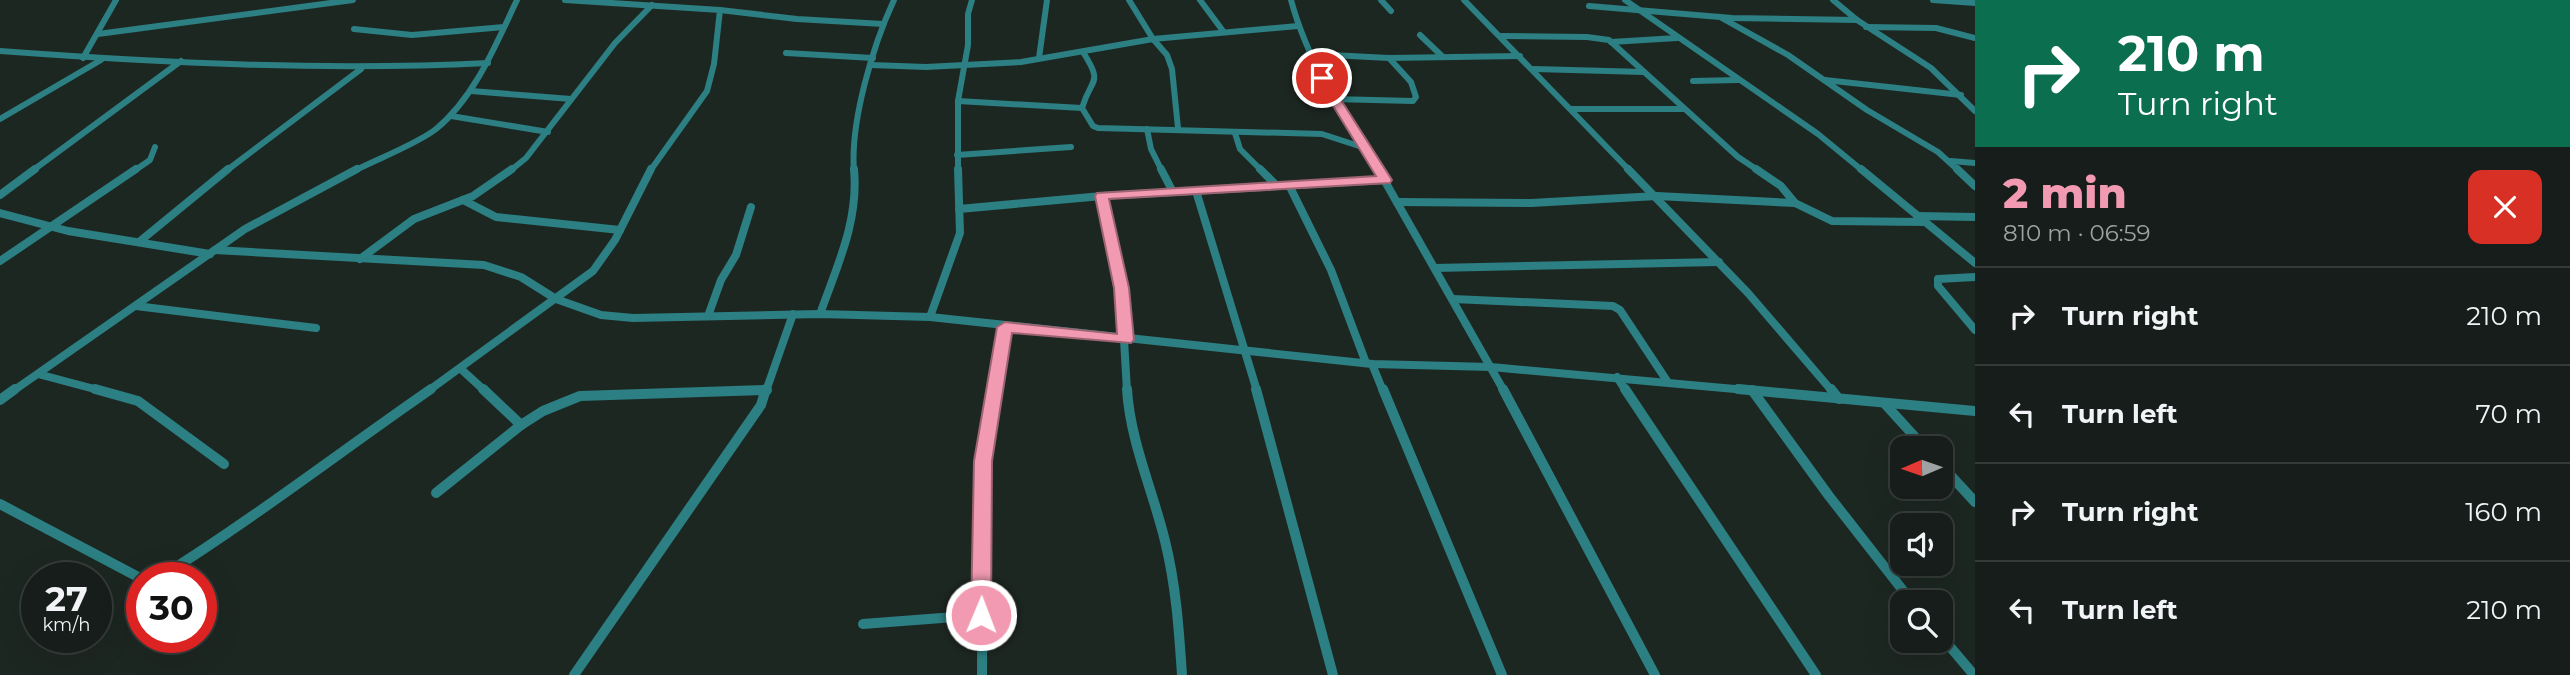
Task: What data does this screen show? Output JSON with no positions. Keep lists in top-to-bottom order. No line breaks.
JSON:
{"north":"left","page":{"turn":["210 m","Turn right"],"heading":["2 min","810 m · 06:59"],"list":[{"name":"Turn right","value":"210 m"},{"name":"Turn left","value":"70 m"},{"name":"Turn right","value":"160 m"},{"name":"Turn left","value":"210 m"}],"speed":"27 km/h","limit":"30"}}
